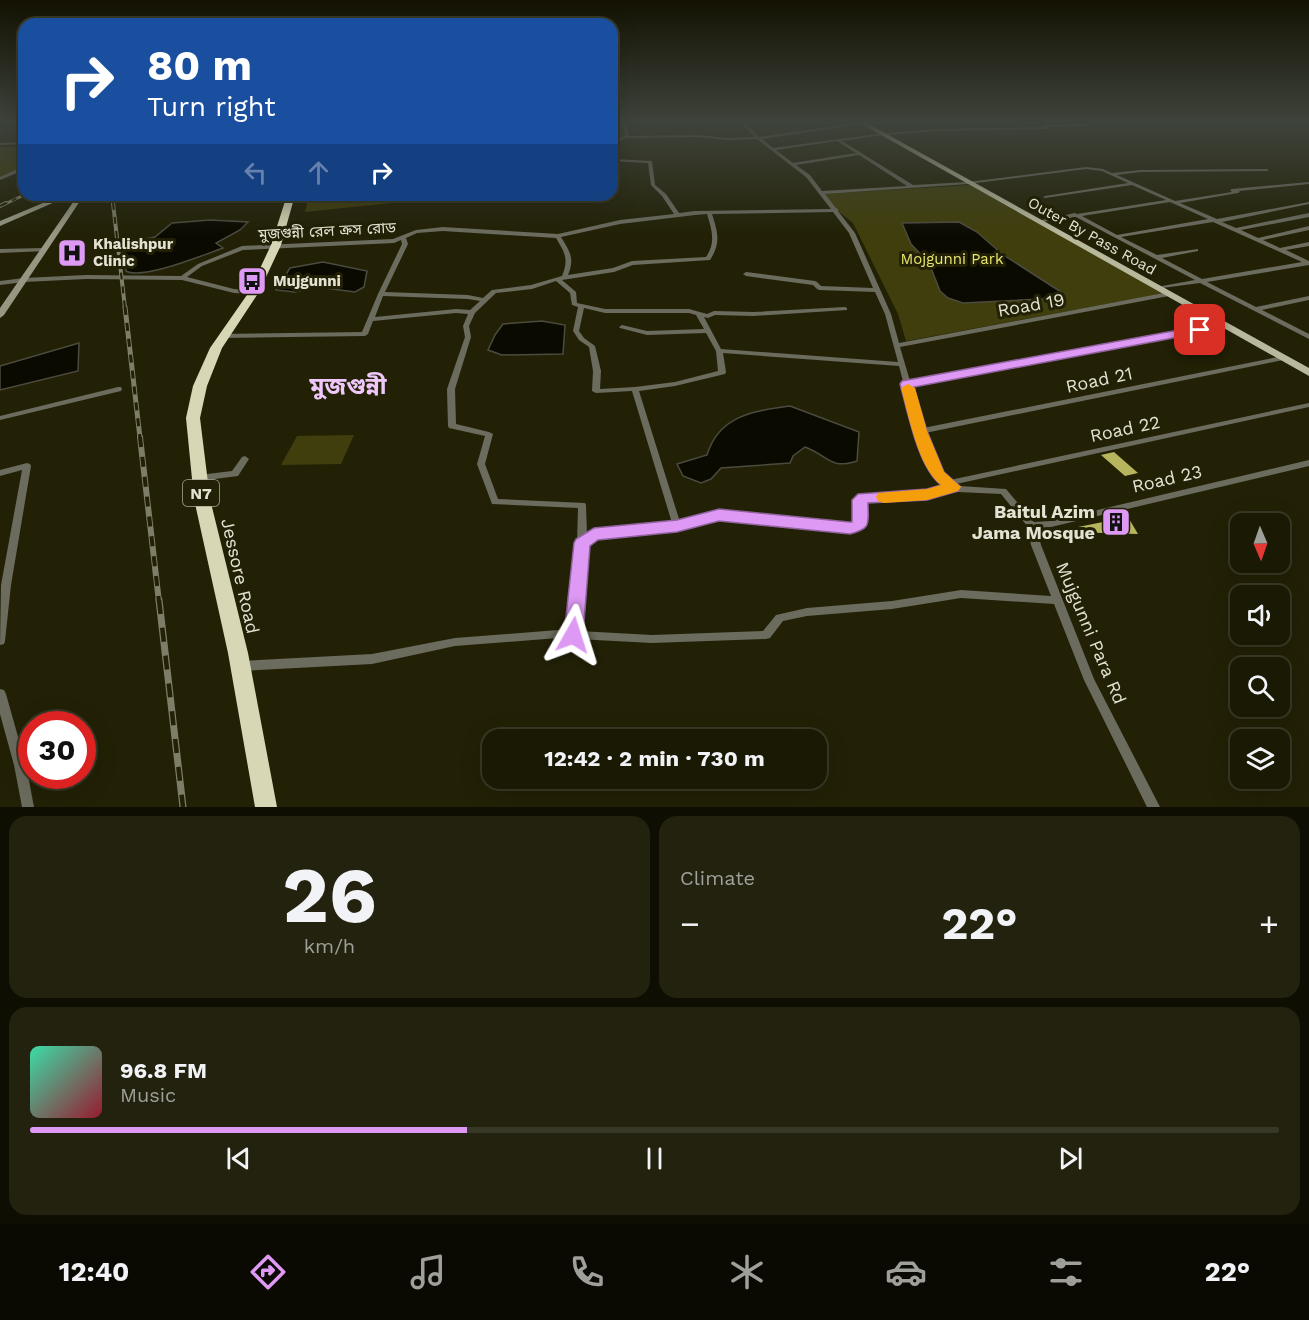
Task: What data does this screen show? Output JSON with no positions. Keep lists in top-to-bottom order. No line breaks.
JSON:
{"streets":{"highway":["N7","Jessore Road"],"main road":["Outer By Pass Road"],"street":["মুজগুন্নী রেল ক্রস রোড","Road 19","Road 21","Road 22","Road 23","Mujgunni Para Rd"]},"crossings":[["মুজগুন্নী রেল ক্রস রোড","Jessore Road"],["Outer By Pass Road","Road 19"],["Outer By Pass Road","Road 21"],["Road 22","Mujgunni Para Rd"],["Road 23","Mujgunni Para Rd"]],"districts":["মুজগুন্নী"],"parks":["Mojgunni Park"],"places":{"hospital":["Khalishpur Clinic"],"bus stop":["Mujgunni"],"building":["Baitul Azim Jama Mosque"]},"north":"bottom","page":{"turn":["80 m","Turn right"],"limit":"30","trip":"12:42 · 2 min · 730 m","tile":[["26","km/h"],"Climate"],"heat":["−","22°","+"],"song":["96.8 FM","Music"],"tabs":["12:40","22°"]}}
